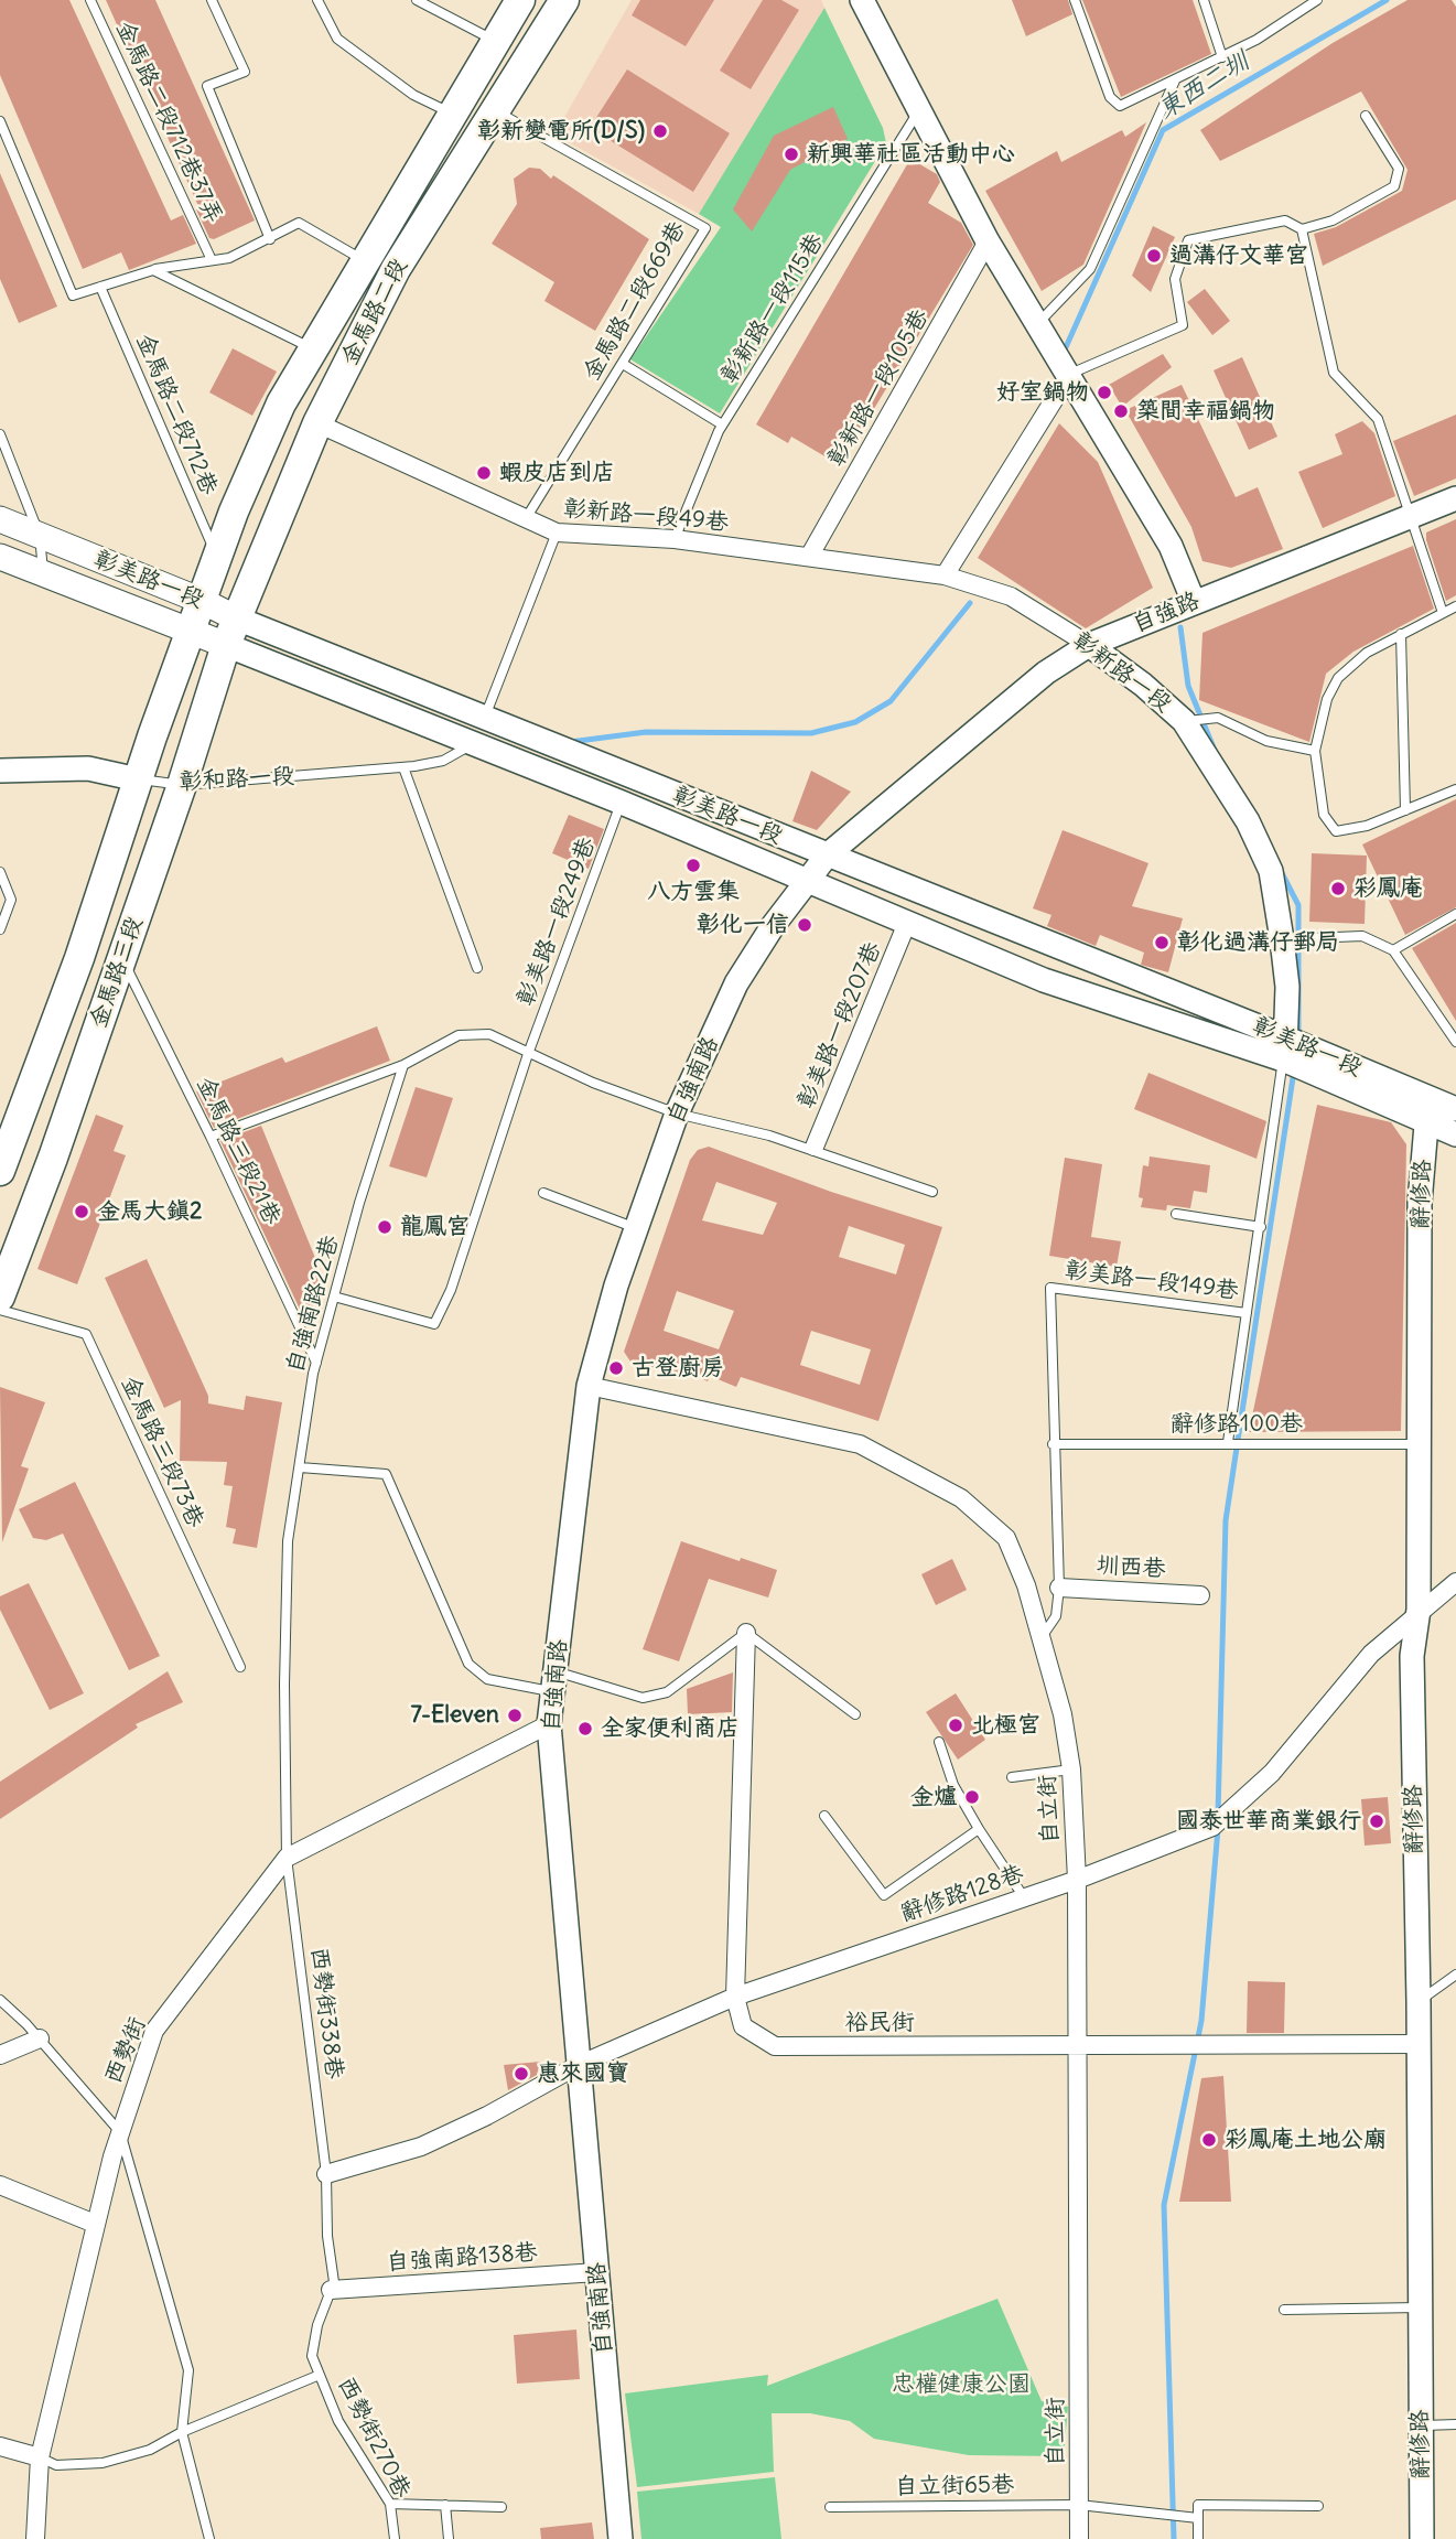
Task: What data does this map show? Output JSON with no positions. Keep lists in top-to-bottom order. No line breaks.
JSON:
{"streets":{"main road":["金馬路二段","彰美路一段","金馬路三段"],"street":["彰新路一段105巷","彰新路一段49巷","自強路","彰新路一段","彰和路一段","彰美路一段207巷","自強南路","辭修路","圳西巷","自立街","辭修路128巷","裕民街","西勢街","自強南路138巷"],"lane":["金馬路二段712巷37弄","金馬路二段669巷","彰新路一段115巷","金馬路二段712巷","彰美路一段249巷","金馬路三段21巷","彰美路一段149巷","自強南路22巷","辭修路100巷","金馬路三段73巷","西勢街338巷","西勢街270巷","自立街65巷"]},"crossings":[["金馬路二段669巷","金馬路二段"],["金馬路二段669巷","彰新路一段49巷"],["彰新路一段115巷","彰新路一段49巷"],["金馬路二段","金馬路二段712巷"],["金馬路二段","彰新路一段49巷"],["金馬路二段","彰美路一段"],["金馬路二段","金馬路三段"],["彰新路一段105巷","彰新路一段49巷"],["彰新路一段49巷","彰新路一段"],["彰美路一段","自強路"],["彰美路一段","彰新路一段"],["彰美路一段","彰和路一段"],["彰美路一段","彰美路一段249巷"],["彰美路一段","金馬路三段"],["彰美路一段","彰美路一段207巷"],["彰美路一段","自強南路"],["彰美路一段","辭修路"],["彰美路一段","彰美路一段149巷"],["自強路","彰新路一段"],["自強路","自強南路"],["彰新路一段","彰美路一段149巷"],["彰和路一段","金馬路三段"],["彰美路一段249巷","自強南路22巷"],["金馬路三段","金馬路三段21巷"],["自強南路","自立街"],["自強南路","辭修路128巷"],["自強南路","西勢街"],["自強南路","自強南路138巷"],["金馬路三段21巷","自強南路22巷"],["辭修路","辭修路100巷"],["辭修路","辭修路128巷"],["辭修路","裕民街"],["彰美路一段149巷","辭修路100巷"],["自強南路22巷","西勢街338巷"],["自強南路22巷","西勢街"],["自立街","辭修路128巷"],["自立街","裕民街"],["自立街","自立街65巷"],["辭修路128巷","西勢街338巷"],["辭修路128巷","裕民街"],["辭修路128巷","西勢街270巷"],["西勢街338巷","西勢街"],["西勢街338巷","西勢街270巷"],["自強南路138巷","西勢街270巷"]],"water":["東西二圳"],"parks":["忠權健康公園"],"places":["彰新變電所(D/S)","新興華社區活動中心","過溝仔文華宮","好室鍋物","築間幸福鍋物","蝦皮店到店","八方雲集","彩鳳庵","彰化一信","彰化過溝仔郵局","金馬大鎮2","龍鳳宮","古登廚房","7-Eleven","北極宮","全家便利商店","金爐","國泰世華商業銀行","惠來國寶","彩鳳庵土地公廟"]}
